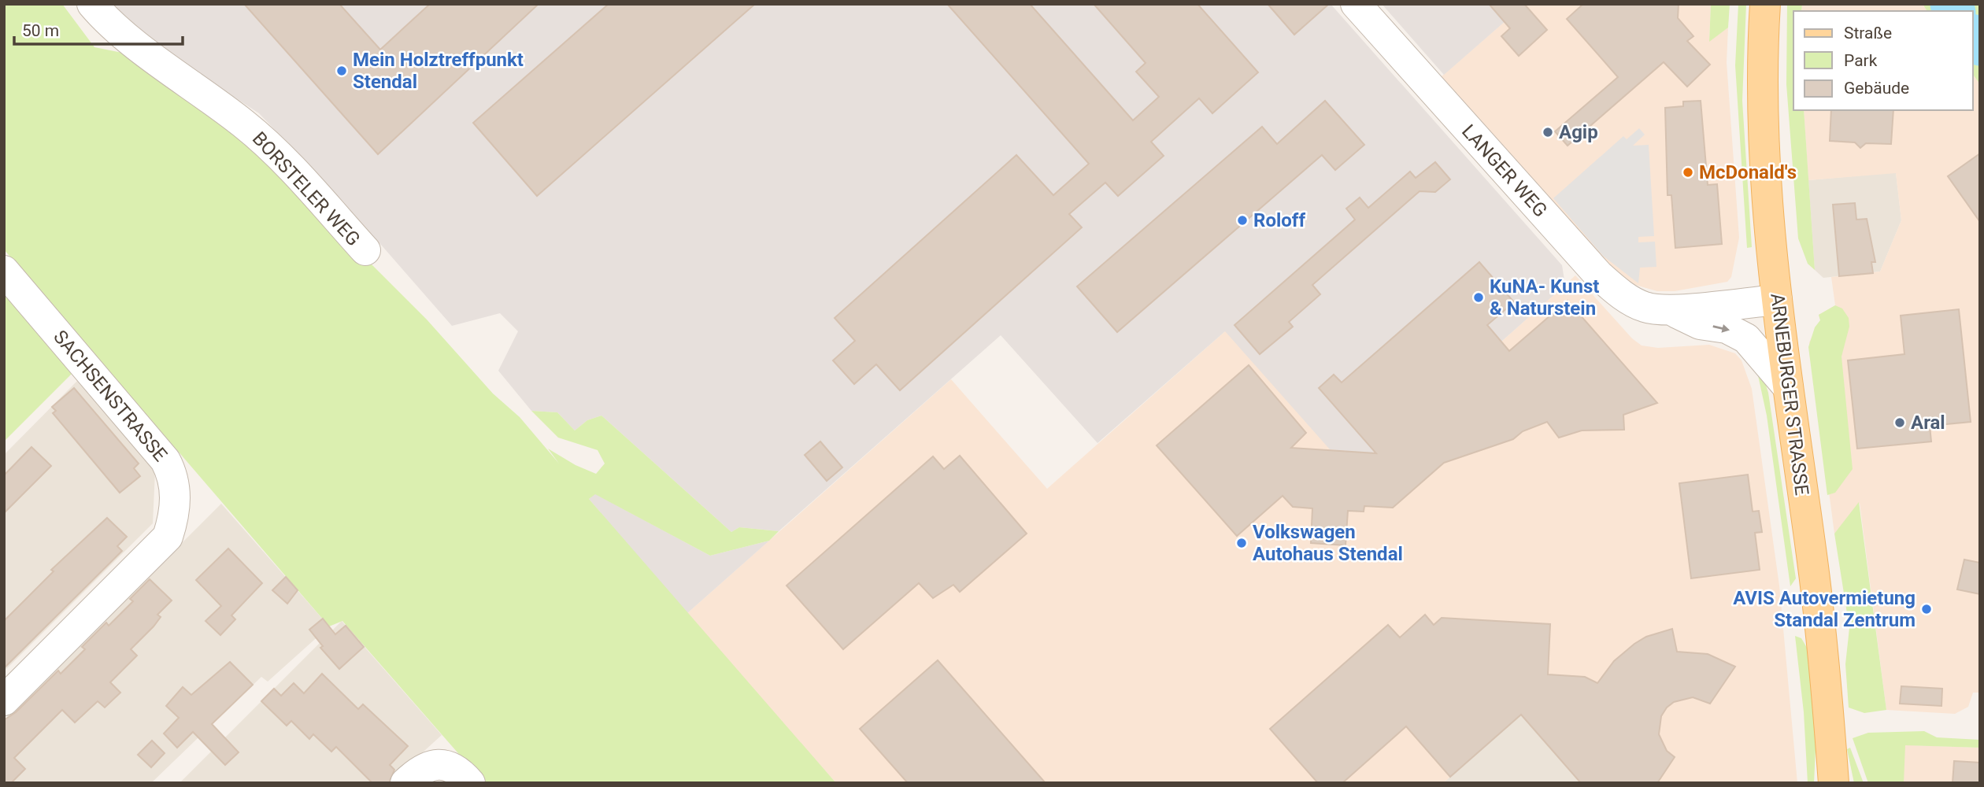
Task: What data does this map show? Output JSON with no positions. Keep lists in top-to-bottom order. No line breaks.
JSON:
{"streets":{"main road":["ARNEBURGER STRASSE"],"street":["LANGER WEG","BORSTELER WEG","SACHSENSTRASSE"]},"crossings":[["LANGER WEG","ARNEBURGER STRASSE"]],"places":["Mein Holztreffpunkt Stendal","Agip","McDonald's","Roloff","KuNA- Kunst & Naturstein","Aral","Volkswagen Autohaus Stendal","AVIS Autovermietung Standal Zentrum"],"legend":["Straße","Park","Gebäude"],"scale_bar":"50 m"}
